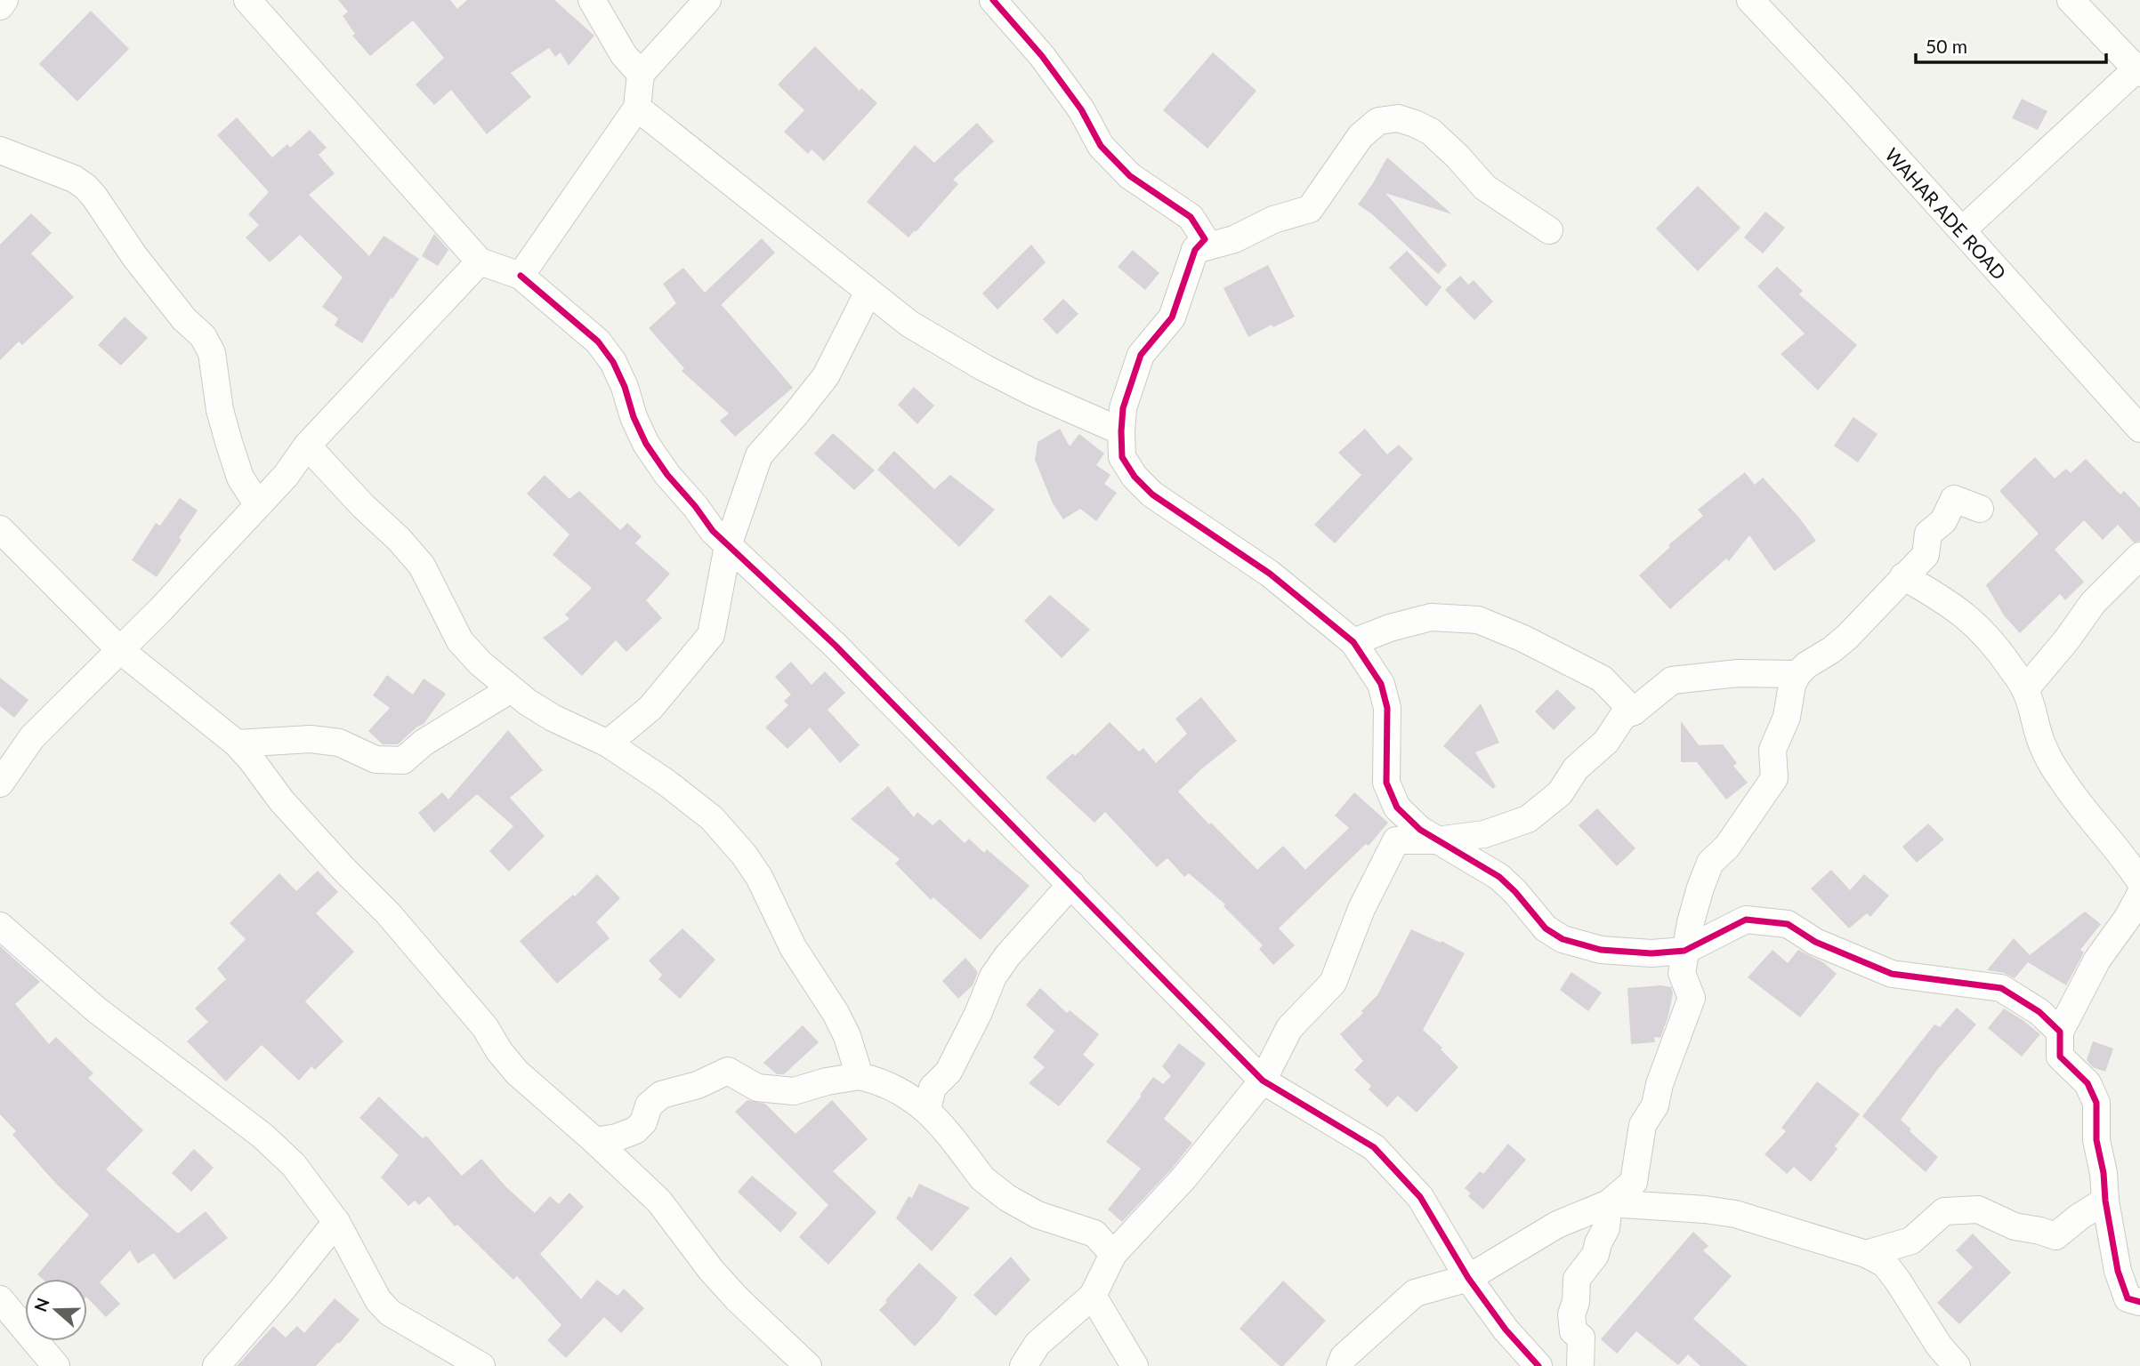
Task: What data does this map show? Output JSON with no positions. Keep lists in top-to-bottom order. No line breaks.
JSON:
{"streets":{"street":["WAHAR ADE ROAD"]},"scale_bar":"50 m","north":"left"}
